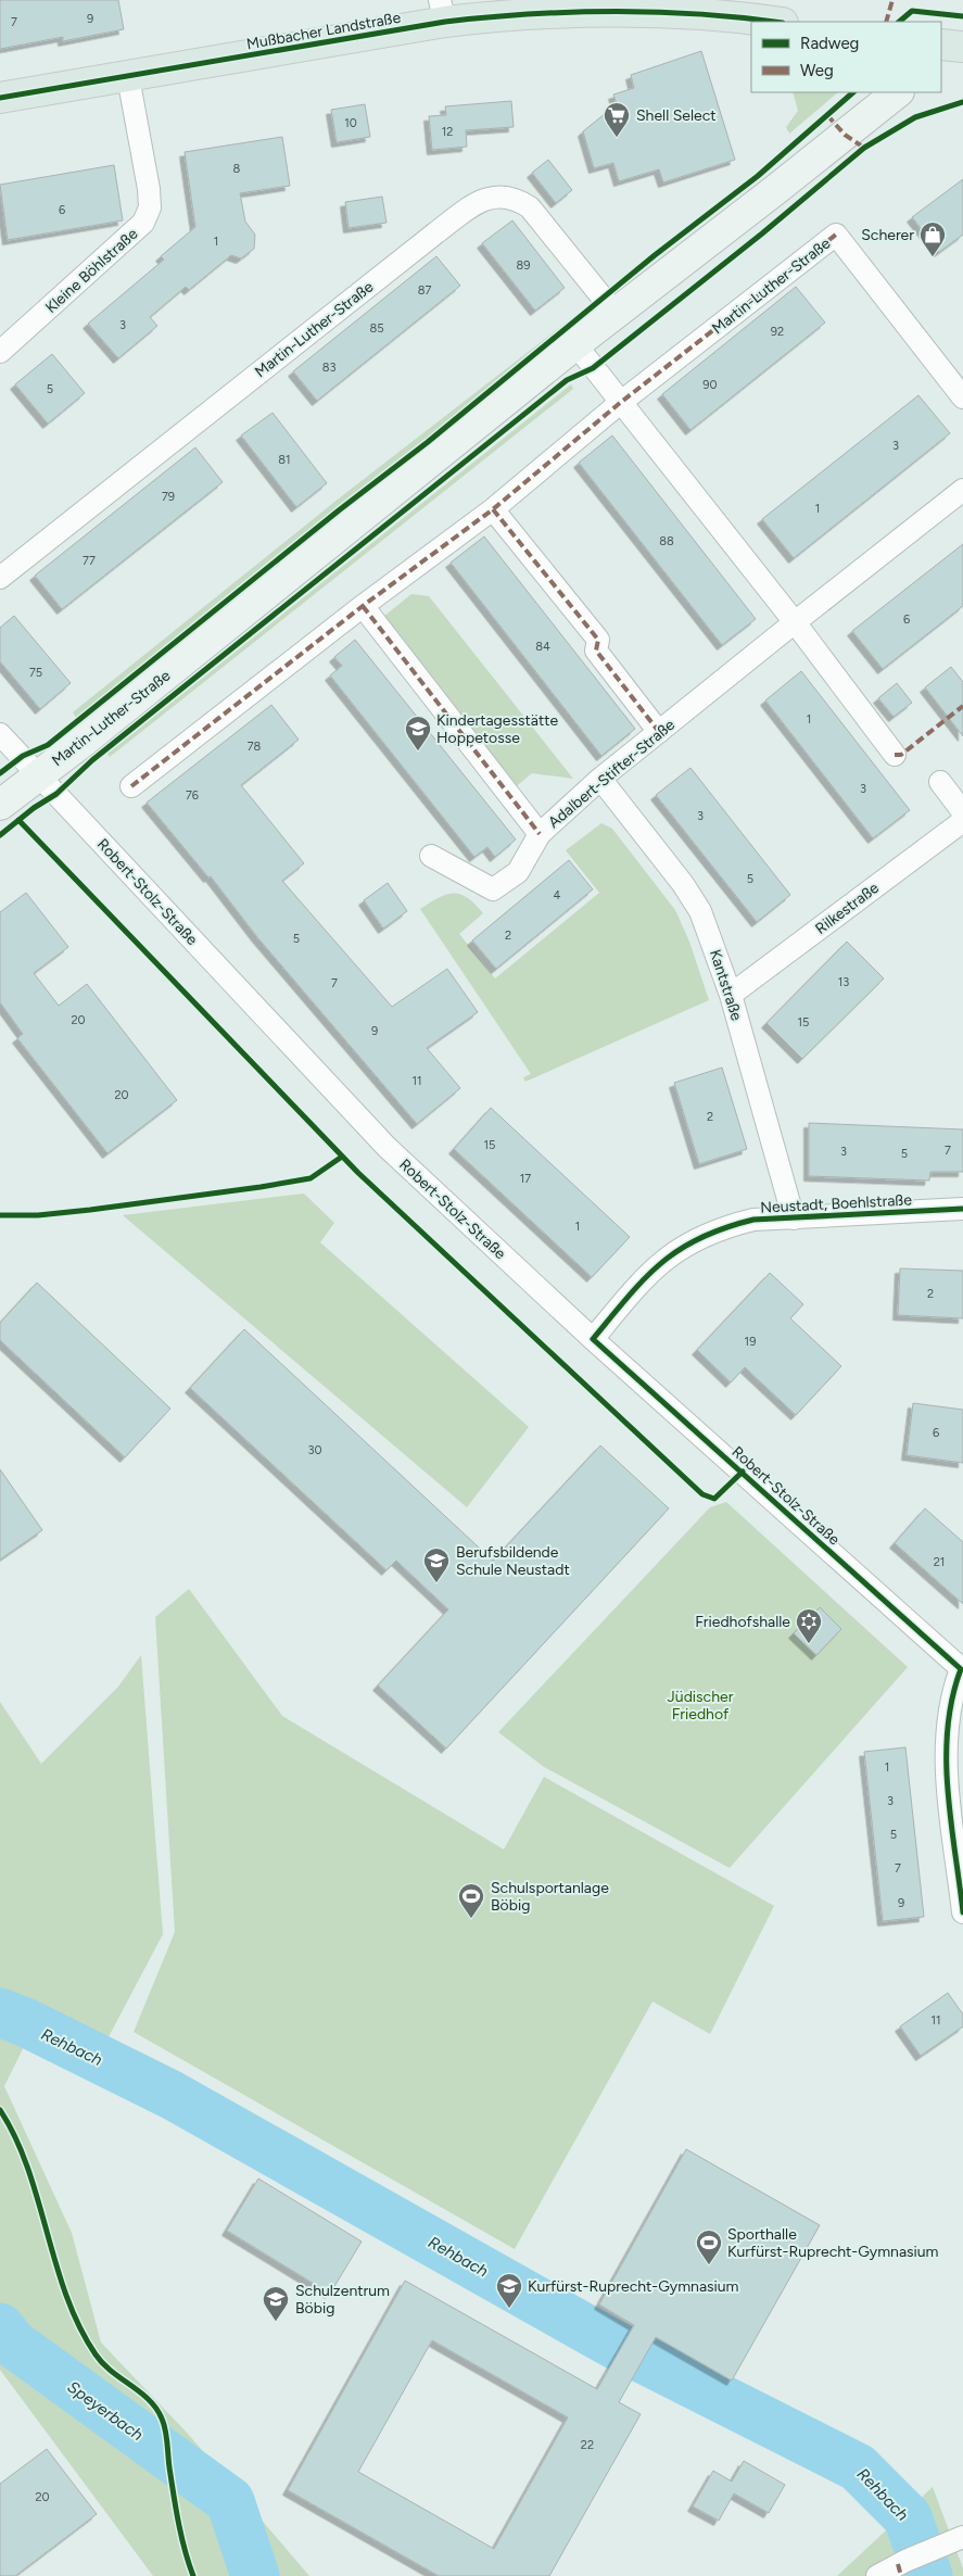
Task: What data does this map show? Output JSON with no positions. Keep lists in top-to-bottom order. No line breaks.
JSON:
{"streets":{"main road":["Mußbacher Landstraße"],"street":["Kleine Böhlstraße","Martin-Luther-Straße","Adalbert-Stifter-Straße","Robert-Stolz-Straße","Rilkestraße","Kantstraße","Neustadt, Boehlstraße"]},"crossings":[["Mußbacher Landstraße","Kleine Böhlstraße"],["Martin-Luther-Straße","Robert-Stolz-Straße"],["Adalbert-Stifter-Straße","Kantstraße"],["Robert-Stolz-Straße","Neustadt, Boehlstraße"],["Rilkestraße","Kantstraße"],["Kantstraße","Neustadt, Boehlstraße"]],"water":["Rehbach","Speyerbach"],"parks":["Jüdischer Friedhof"],"places":{"supermarket":["Shell Select"],"shop":["Scherer"],"school or university":["Kindertagesstätte Hoppetosse","Berufsbildende Schule Neustadt","Kurfürst-Ruprecht-Gymnasium","Schulzentrum Böbig"],"synagogue":["Friedhofshalle"],"sports":["Schulsportanlage Böbig","Sporthalle Kurfürst-Ruprecht-Gymnasium"]},"house_numbers":["9","7","10","12","8","6","1","89","87","3","85","92","83","90","5","3","81","79","1","88","77","6","84","75","1","78","3","76","3","5","4","2","5","13","7","20","15","9","11","20","2","15","7","3","5","17","1","2","19","6","30","21","1","3","5","7","9","11","22","20"],"legend":["Radweg","Weg"]}
